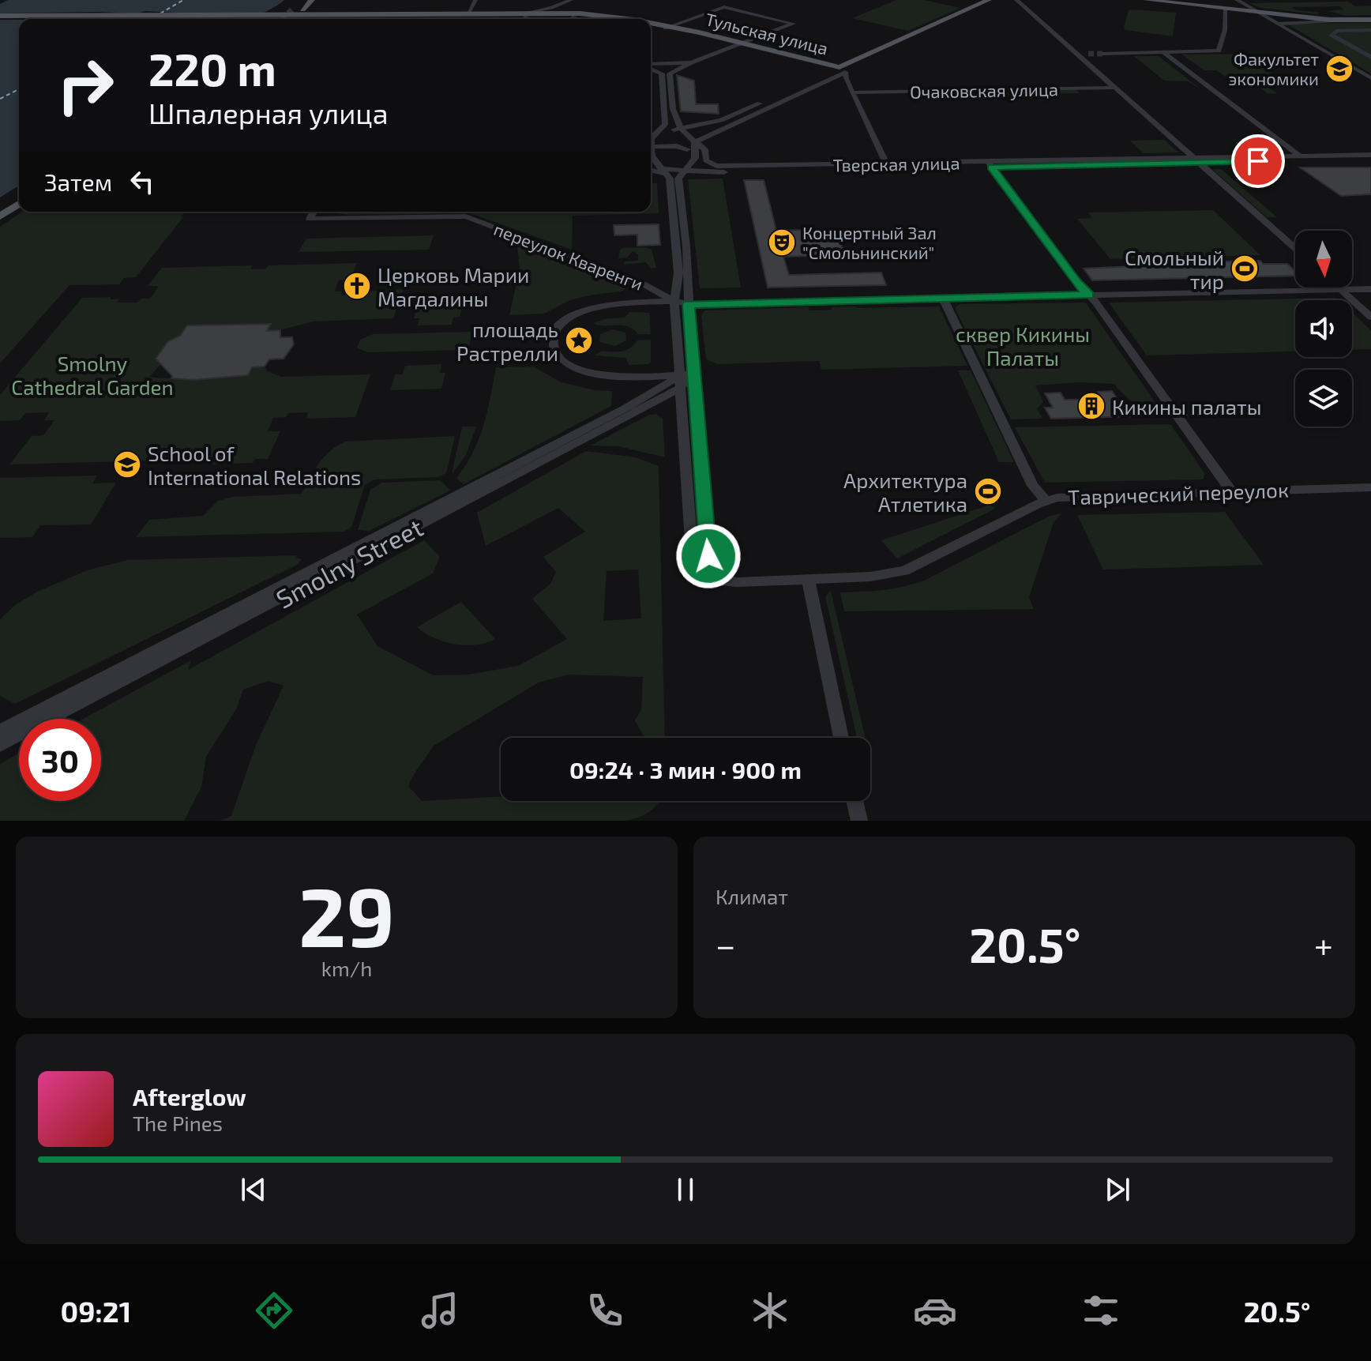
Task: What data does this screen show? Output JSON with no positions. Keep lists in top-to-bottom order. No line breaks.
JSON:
{"streets":{"main road":["Тульская улица"],"street":["Очаковская улица","Тверская улица","переулок Кваренги","Таврический переулок","Smolny Street"]},"parks":["сквер Кикины Палаты","Smolny Cathedral Garden"],"places":{"school or university":["Факультет экономики","School of International Relations"],"theatre":["Концертный Зал \"Смольнинский\""],"sports":["Смольный тир","Архитектура Атлетика"],"church":["Церковь Марии Магдалины"],"place":["площадь Растрелли"],"building":["Кикины палаты"]},"north":"bottom","page":{"turn":["220 m","Шпалерная улица"],"then":"Затем","limit":"30","trip":"09:24 · 3 мин · 900 m","tile":[["29","km/h"],"Климат"],"heat":["−","20.5°","+"],"song":["Afterglow","The Pines"],"tabs":["09:21","20.5°"]}}
